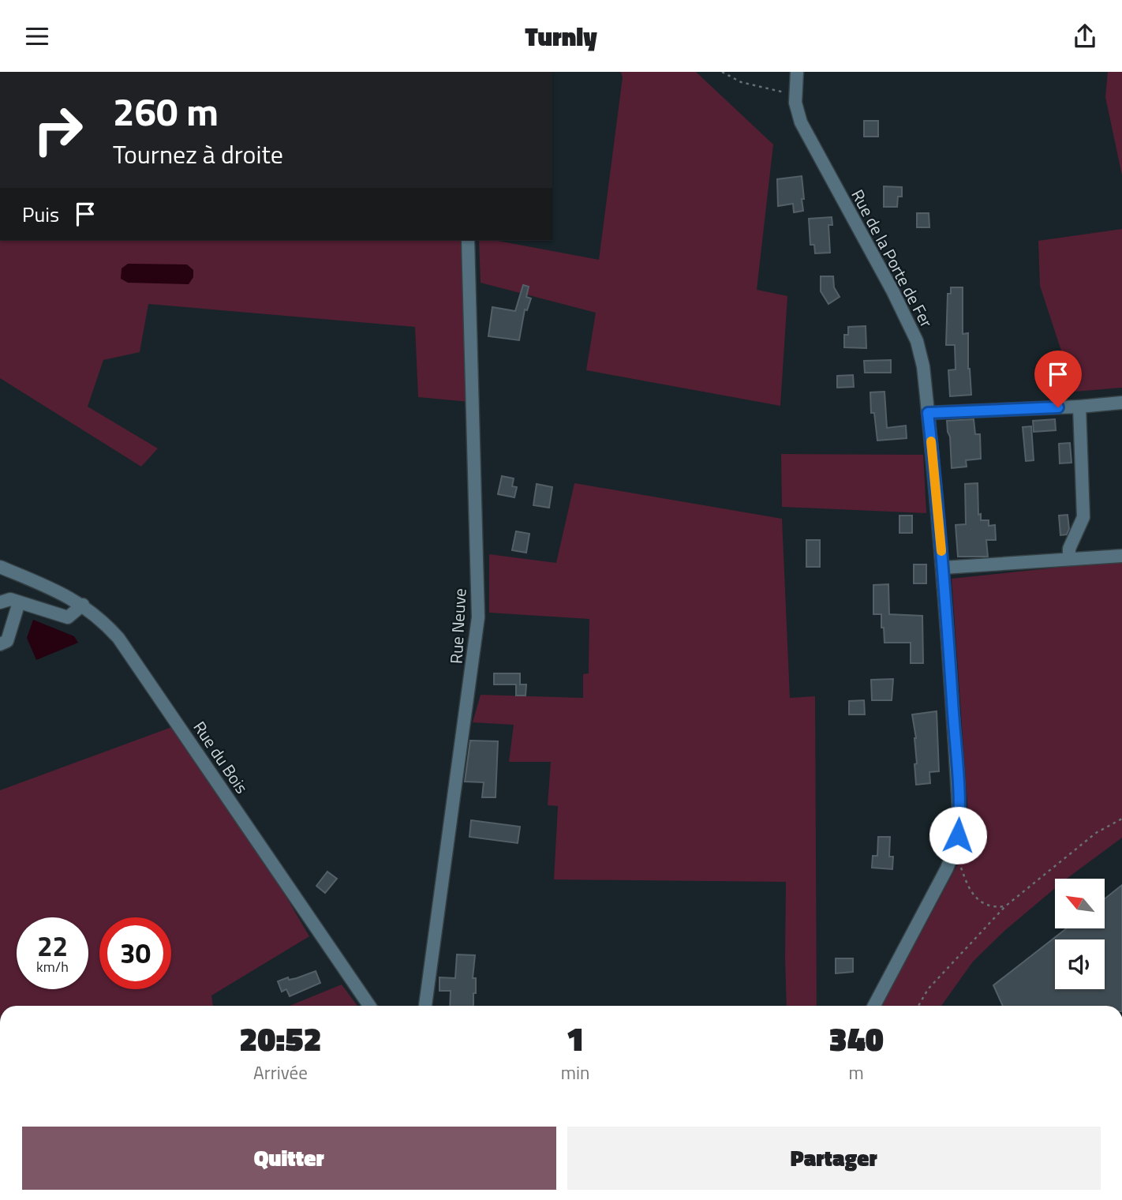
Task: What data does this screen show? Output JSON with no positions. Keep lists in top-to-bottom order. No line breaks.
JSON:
{"streets":{"street":["Rue de la Porte de Fer","Rue Neuve","Rue du Bois"]},"north":"top left","page":{"header":"Turnly","turn":["260 m","Tournez à droite"],"then":"Puis","speed":"22 km/h","limit":"30","eta":["20:52","Arrivée","1","min","340","m"],"buttons":["Quitter","Partager"]}}
